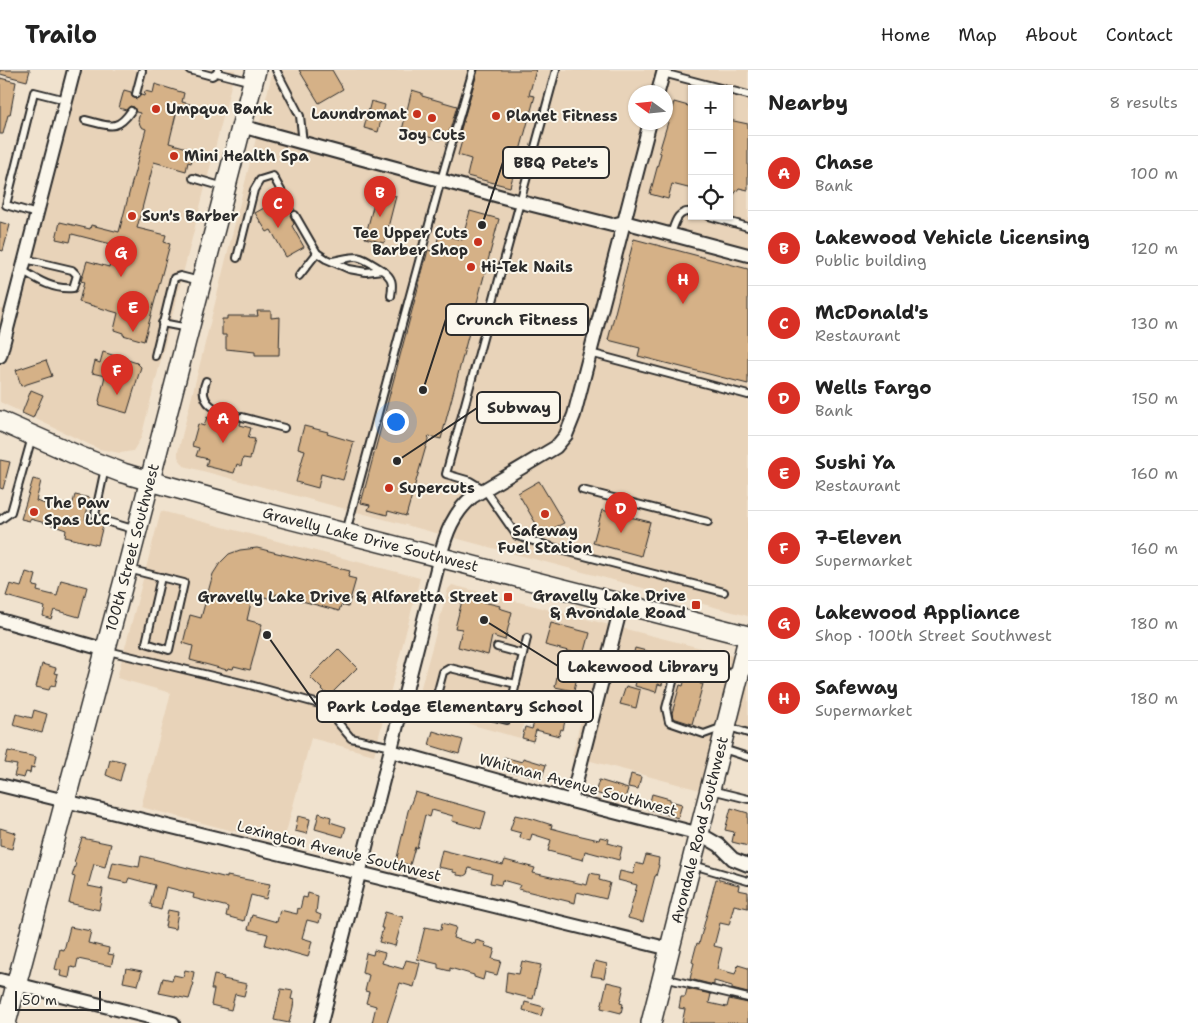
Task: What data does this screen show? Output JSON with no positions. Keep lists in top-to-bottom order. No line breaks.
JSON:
{"streets":{"main road":["Gravelly Lake Drive Southwest","100th Street Southwest","Avondale Road Southwest"],"street":["Whitman Avenue Southwest","Lexington Avenue Southwest"]},"crossings":[["Gravelly Lake Drive Southwest","100th Street Southwest"],["Gravelly Lake Drive Southwest","Avondale Road Southwest"],["100th Street Southwest","Lexington Avenue Southwest"],["Whitman Avenue Southwest","Avondale Road Southwest"],["Avondale Road Southwest","Lexington Avenue Southwest"]],"places":{"other":["Umpqua Bank","Laundromat","Planet Fitness","Joy Cuts","Mini Health Spa","Sun's Barber","BBQ Pete's","Tee Upper Cuts Barber Shop","Hi-Tek Nails","Crunch Fitness","Subway","Supercuts","The Paw Spas LLC","Safeway Fuel Station","Lakewood Library","Park Lodge Elementary School"],"transit":["Gravelly Lake Drive & Alfaretta Street","Gravelly Lake Drive & Avondale Road"]},"scale_bar":"50 m","north":"left","page":{"header":"Trailo","nav":["Home","Map","About","Contact"],"heading":["Nearby","8 results"],"map_buttons":["+","−"],"list":[{"mark":"A","name":"Chase","note":"Bank","value":"100 m"},{"mark":"B","name":"Lakewood Vehicle Licensing","note":"Public building","value":"120 m"},{"mark":"C","name":"McDonald's","note":"Restaurant","value":"130 m"},{"mark":"D","name":"Wells Fargo","note":"Bank","value":"150 m"},{"mark":"E","name":"Sushi Ya","note":"Restaurant","value":"160 m"},{"mark":"F","name":"7-Eleven","note":"Supermarket","value":"160 m"},{"mark":"G","name":"Lakewood Appliance","note":"Shop · 100th Street Southwest","value":"180 m"},{"mark":"H","name":"Safeway","note":"Supermarket","value":"180 m"}],"pins":["B","C","G","H","E","F","A","D"],"scale":"50 m"}}
